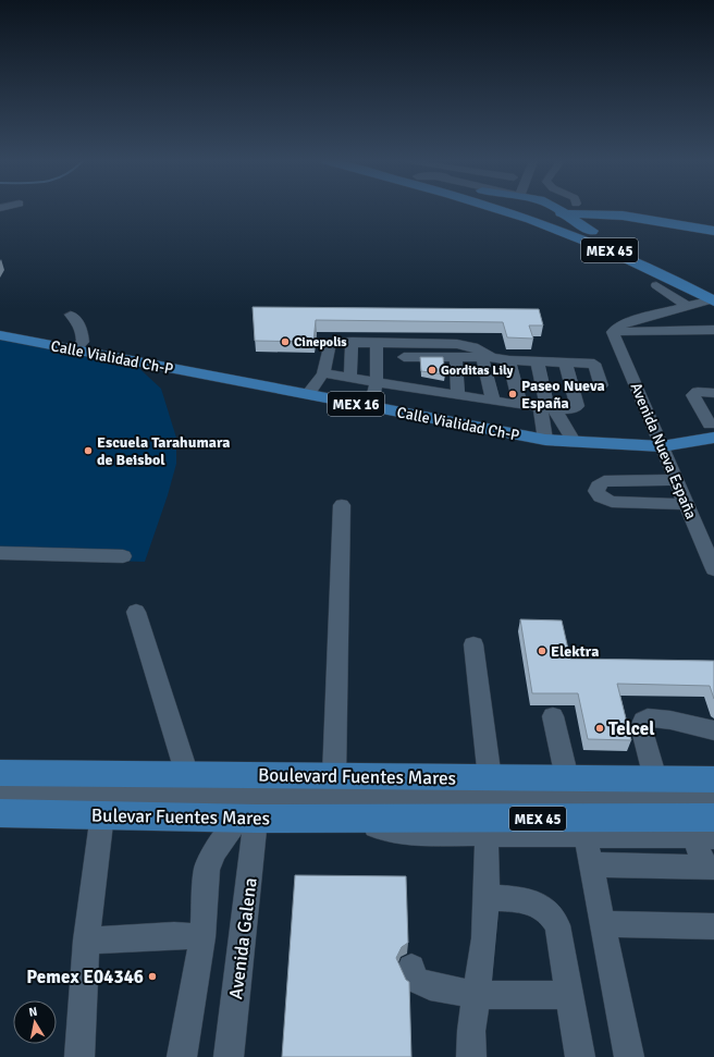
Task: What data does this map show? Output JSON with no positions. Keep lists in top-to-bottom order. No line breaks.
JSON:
{"streets":{"main road":["MEX 45","Calle Vialidad Ch-P","MEX 16","Boulevard Fuentes Mares","Bulevar Fuentes Mares"],"street":["Avenida Nueva España","Avenida Galena"]},"crossings":[["MEX 45","Bulevar Fuentes Mares"],["Calle Vialidad Ch-P","Avenida Nueva España"],["Bulevar Fuentes Mares","Avenida Galena"]],"places":["Cinepolis","Gorditas Lily","Paseo Nueva España","Escuela Tarahumara de Beisbol","Elektra","Telcel","Pemex E04346"],"north":"top"}
